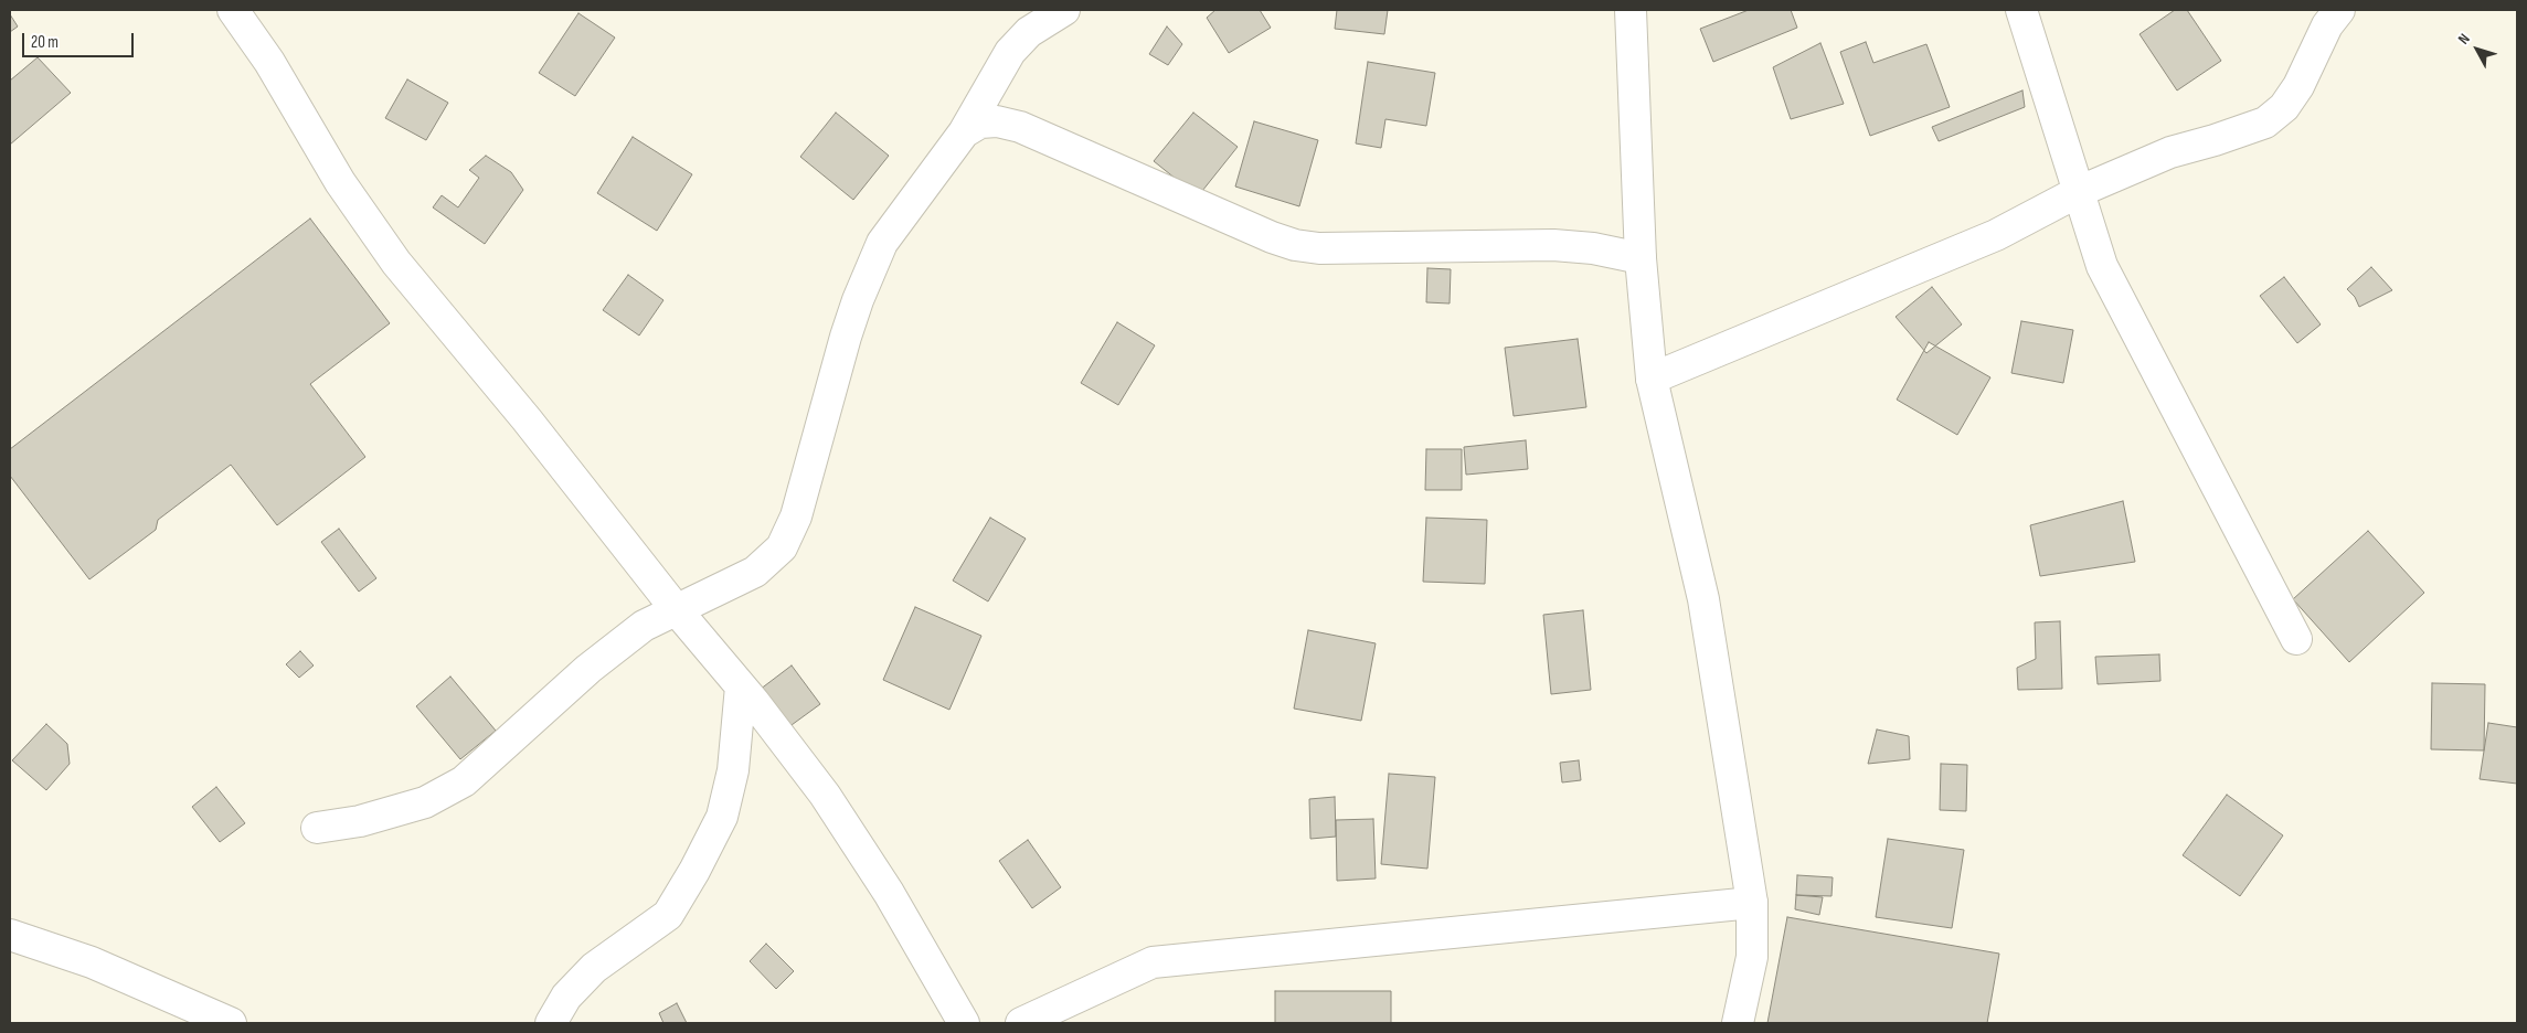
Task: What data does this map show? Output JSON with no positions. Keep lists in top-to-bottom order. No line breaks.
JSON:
{"scale_bar":"20 m","north":"top left"}
